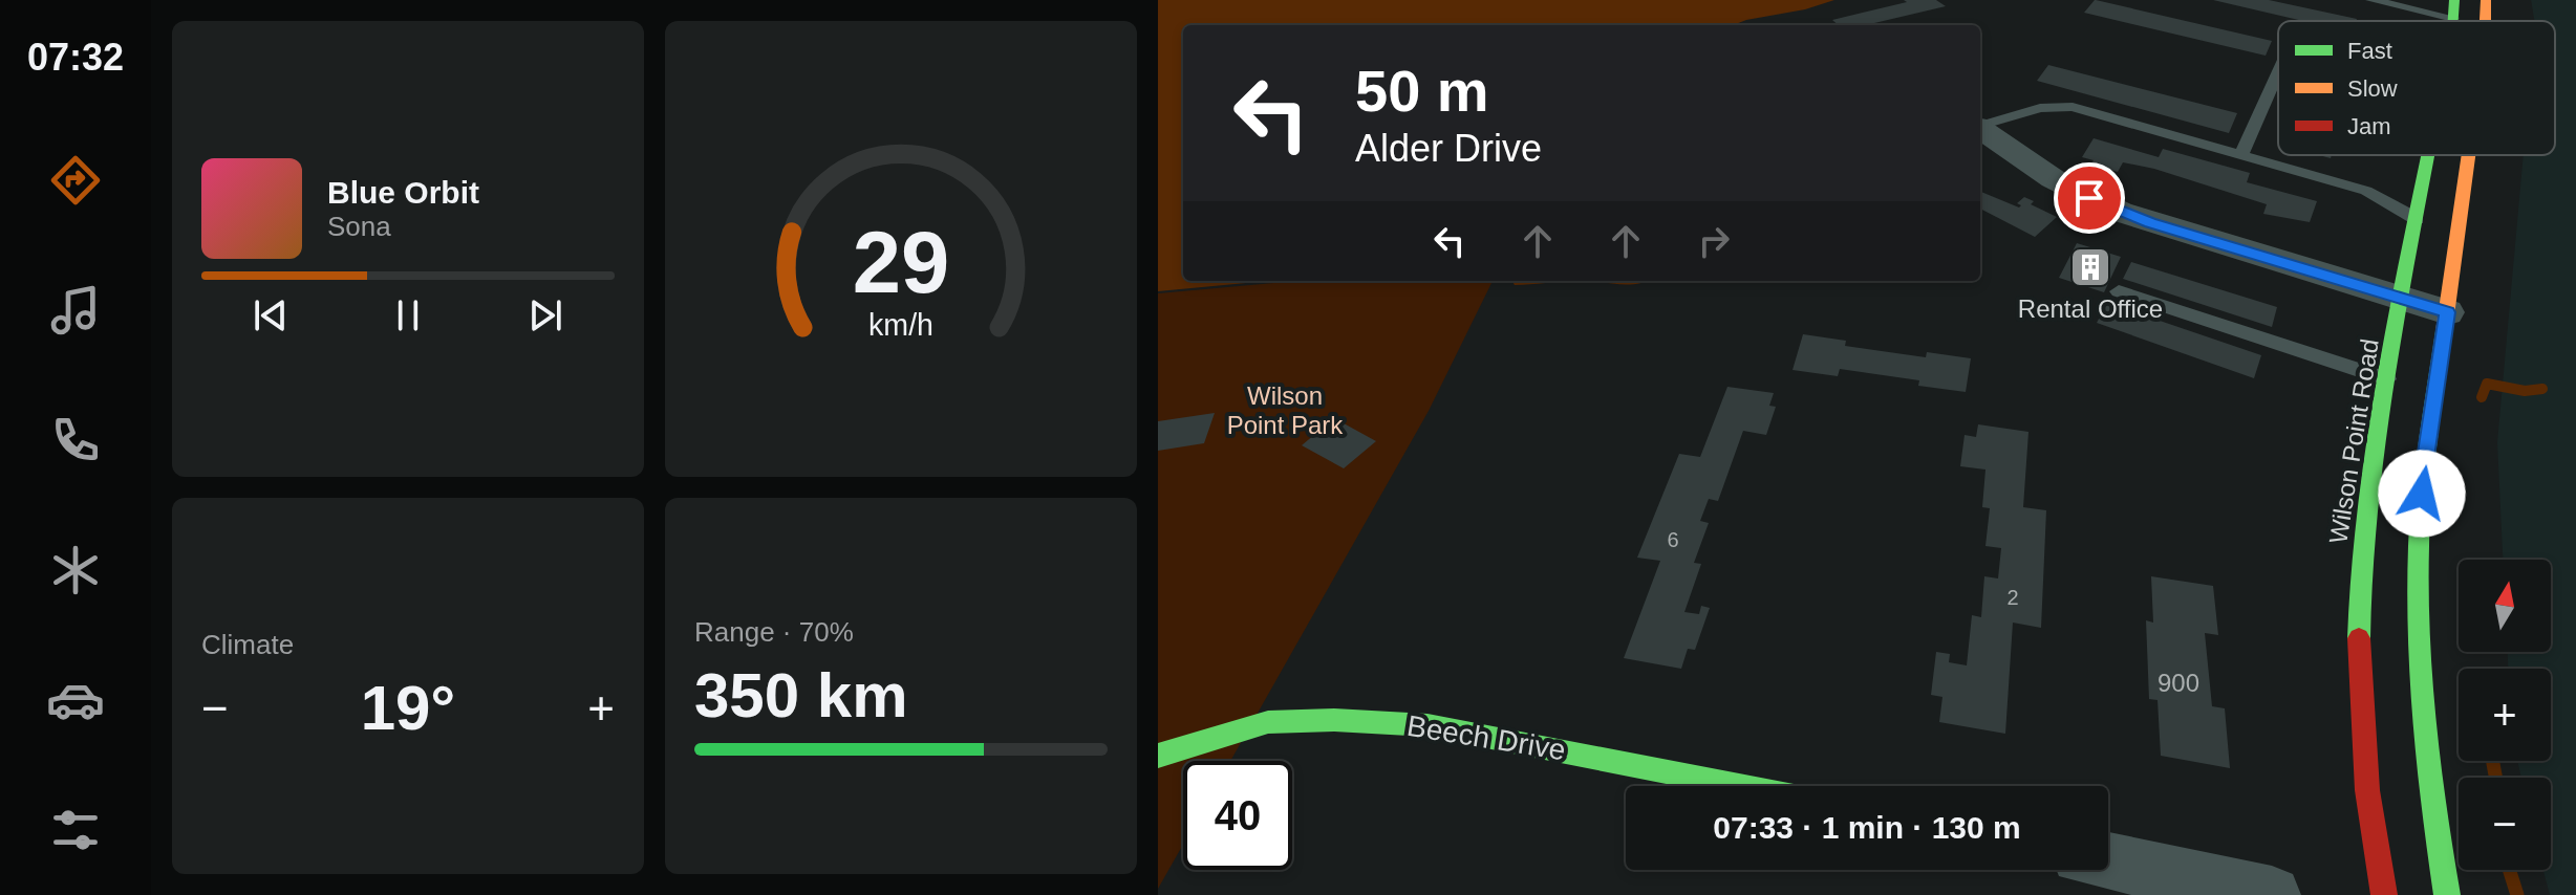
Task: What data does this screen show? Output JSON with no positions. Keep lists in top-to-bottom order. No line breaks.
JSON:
{"streets":{"street":["Wilson Point Road","Beech Drive"]},"parks":["Wilson Point Park"],"places":{"building":["Rental Office"]},"house_numbers":["6","2","900"],"legend":["Fast","Slow","Jam"],"north":"top","page":{"tabs":"07:32","turn":["50 m","Alder Drive"],"song":["Blue Orbit","Sona"],"tile":["Climate",["Range · 70%","350 km"]],"map_buttons":["+","−"],"heat":["−","19°","+"],"limit":"40","trip":"07:33 · 1 min · 130 m","gauge":["29","km/h"]}}
